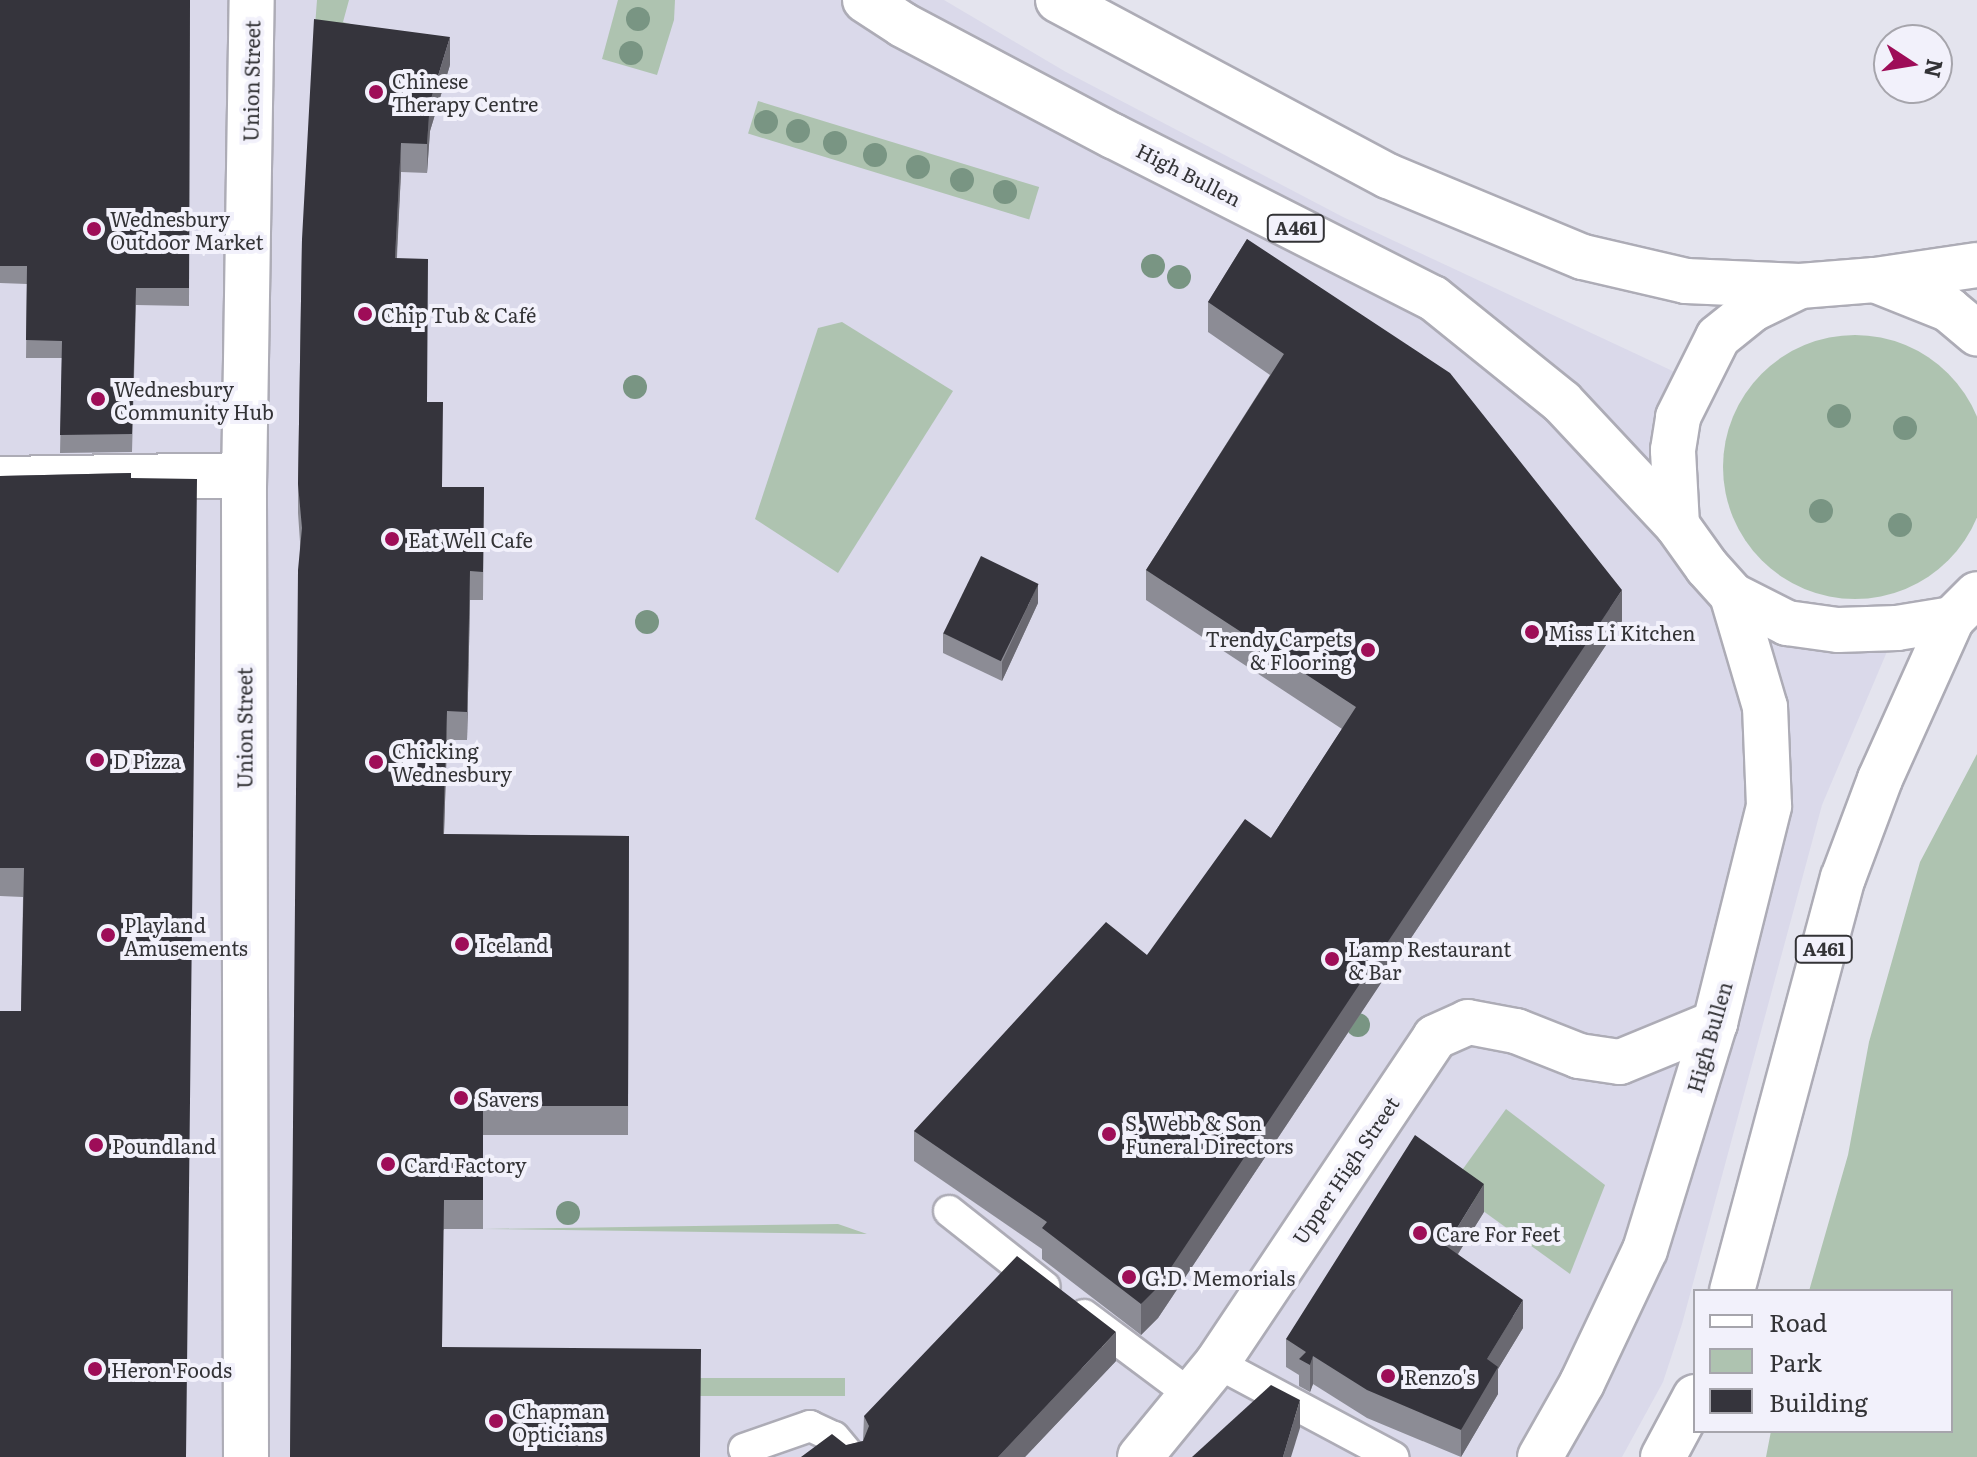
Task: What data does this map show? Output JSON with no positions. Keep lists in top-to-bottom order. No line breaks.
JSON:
{"streets":{"main road":["Union Street","High Bullen","A461","Upper High Street"]},"crossings":[["High Bullen","A461"],["High Bullen","Upper High Street"]],"places":["Chinese Therapy Centre","Wednesbury Outdoor Market","Chip Tub & Café","Wednesbury Community Hub","Eat Well Cafe","Miss Li Kitchen","Trendy Carpets & Flooring","D Pizza","Chicking Wednesbury","Playland Amusements","Iceland","Lamp Restaurant & Bar","Savers","S. Webb & Son Funeral Directors","Poundland","Card Factory","Care For Feet","G.D. Memorials","Heron Foods","Renzo's","Chapman Opticians"],"legend":["Road","Park","Building"],"north":"right"}
